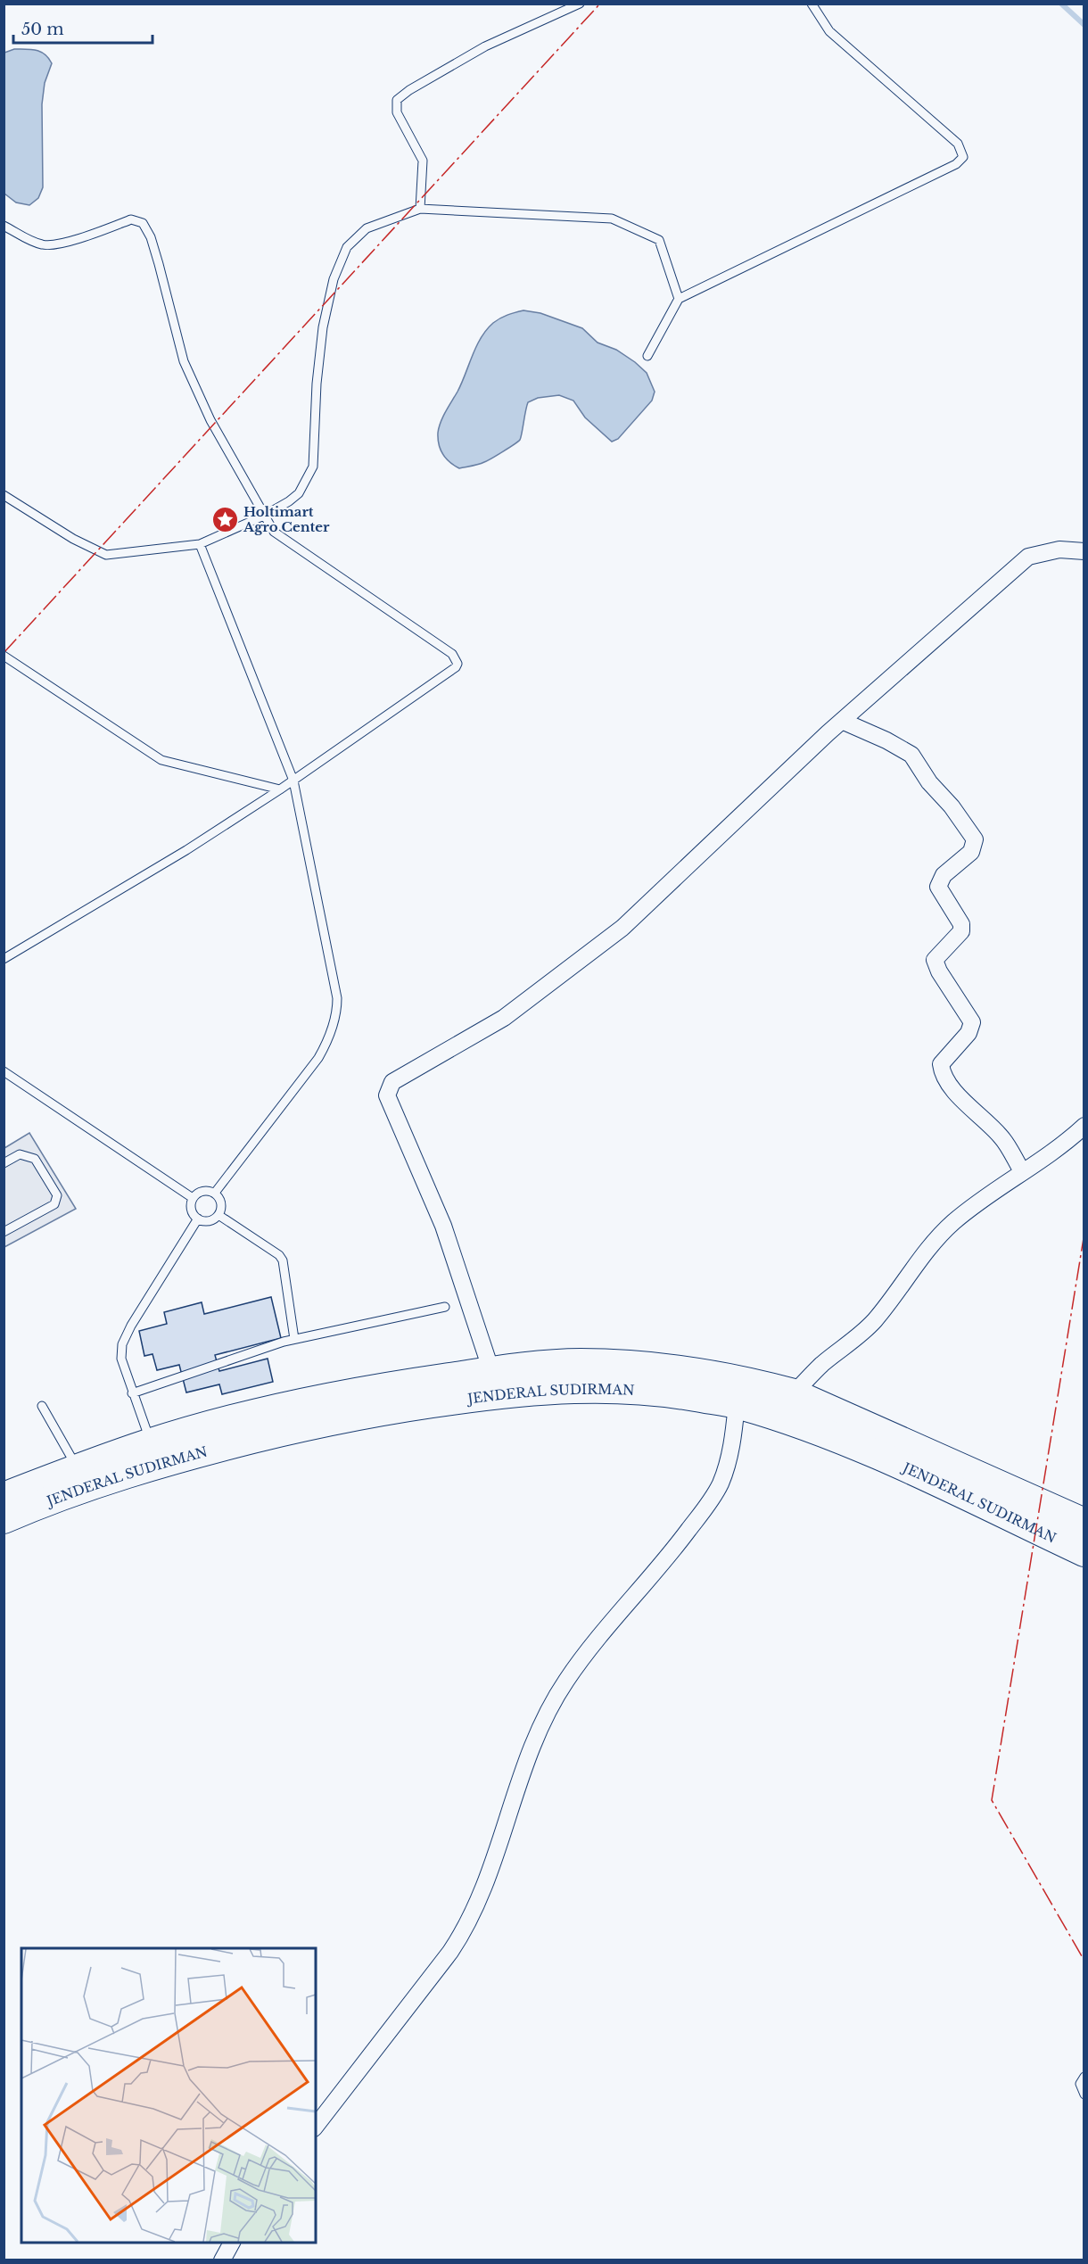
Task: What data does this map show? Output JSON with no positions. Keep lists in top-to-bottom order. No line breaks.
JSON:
{"streets":{"highway":["JENDERAL SUDIRMAN"]},"places":{"place":["Holtimart Agro Center"]},"scale_bar":"50 m"}
